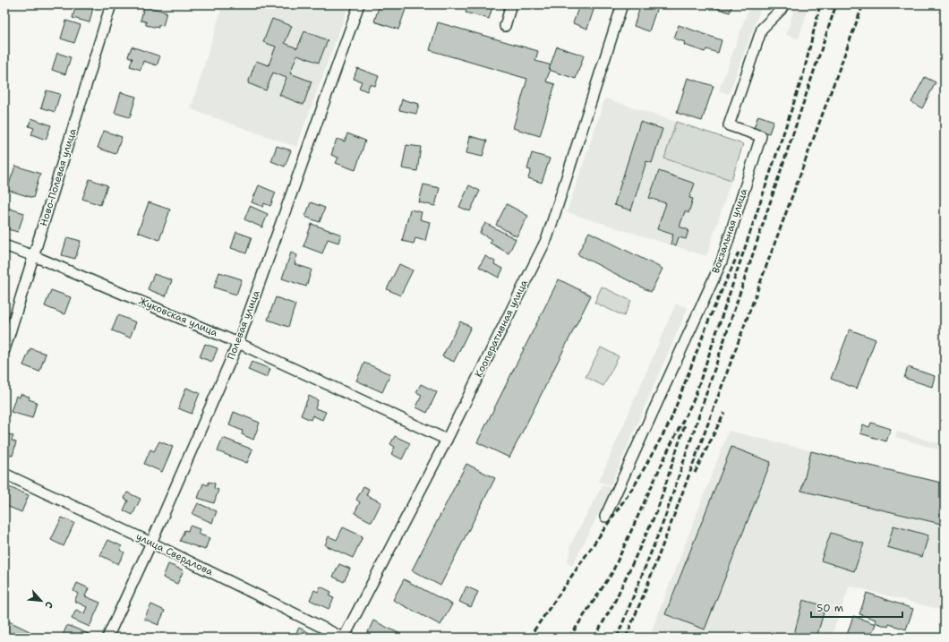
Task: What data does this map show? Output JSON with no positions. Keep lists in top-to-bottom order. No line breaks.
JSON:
{"streets":{"street":["Ново-Полевая улица","Вокзальная улица","Жуковская улица","Полевая улица","Кооперативная улица","улица Свердлова"]},"crossings":[["Ново-Полевая улица","Жуковская улица"],["Жуковская улица","Полевая улица"],["Жуковская улица","Кооперативная улица"],["Полевая улица","улица Свердлова"],["Кооперативная улица","улица Свердлова"]],"scale_bar":"50 m","north":"bottom right"}
